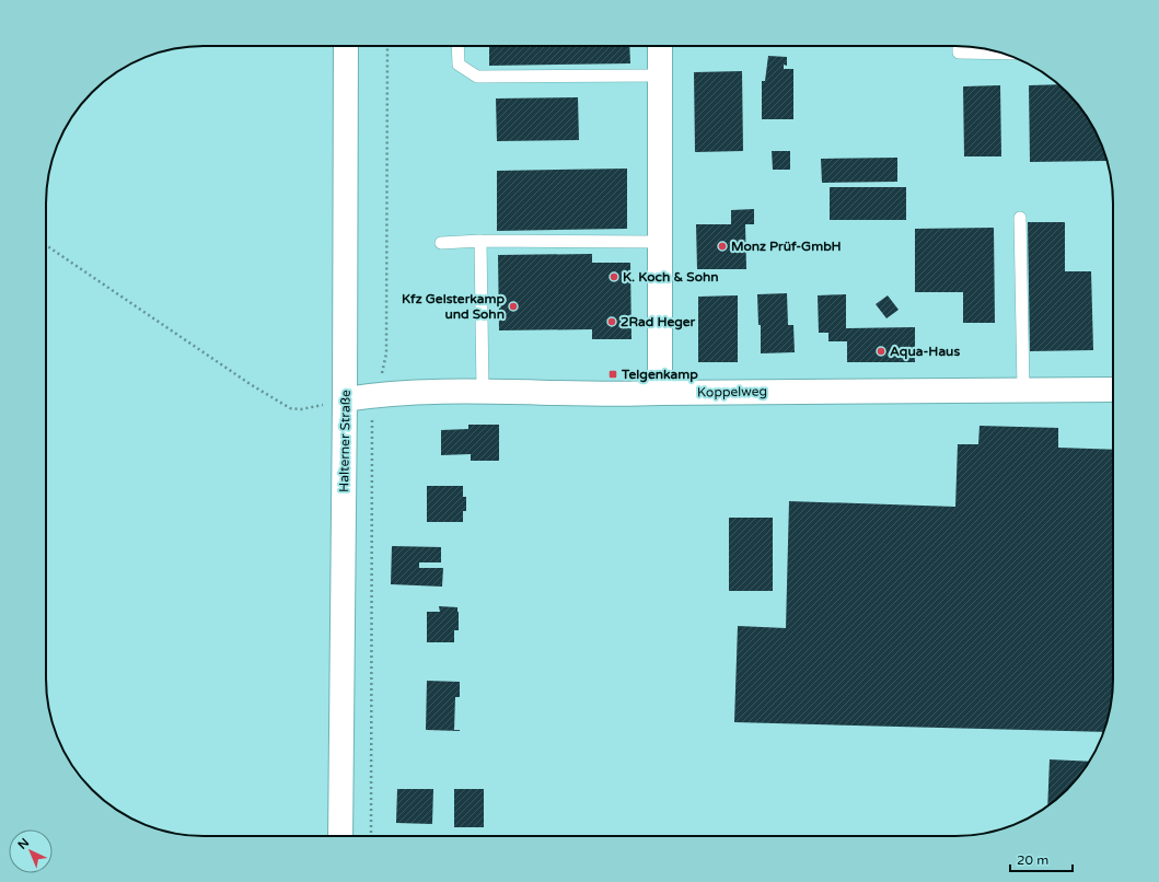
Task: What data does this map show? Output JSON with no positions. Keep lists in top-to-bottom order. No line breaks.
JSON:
{"streets":{"street":["Koppelweg","Halterner Straße"]},"crossings":[["Koppelweg","Halterner Straße"]],"places":{"other":["Monz Prüf-GmbH","K. Koch & Sohn","Kfz Gelsterkamp und Sohn","2Rad Heger","Aqua-Haus"],"transit":["Telgenkamp"]},"scale_bar":"20 m","north":"top left"}
